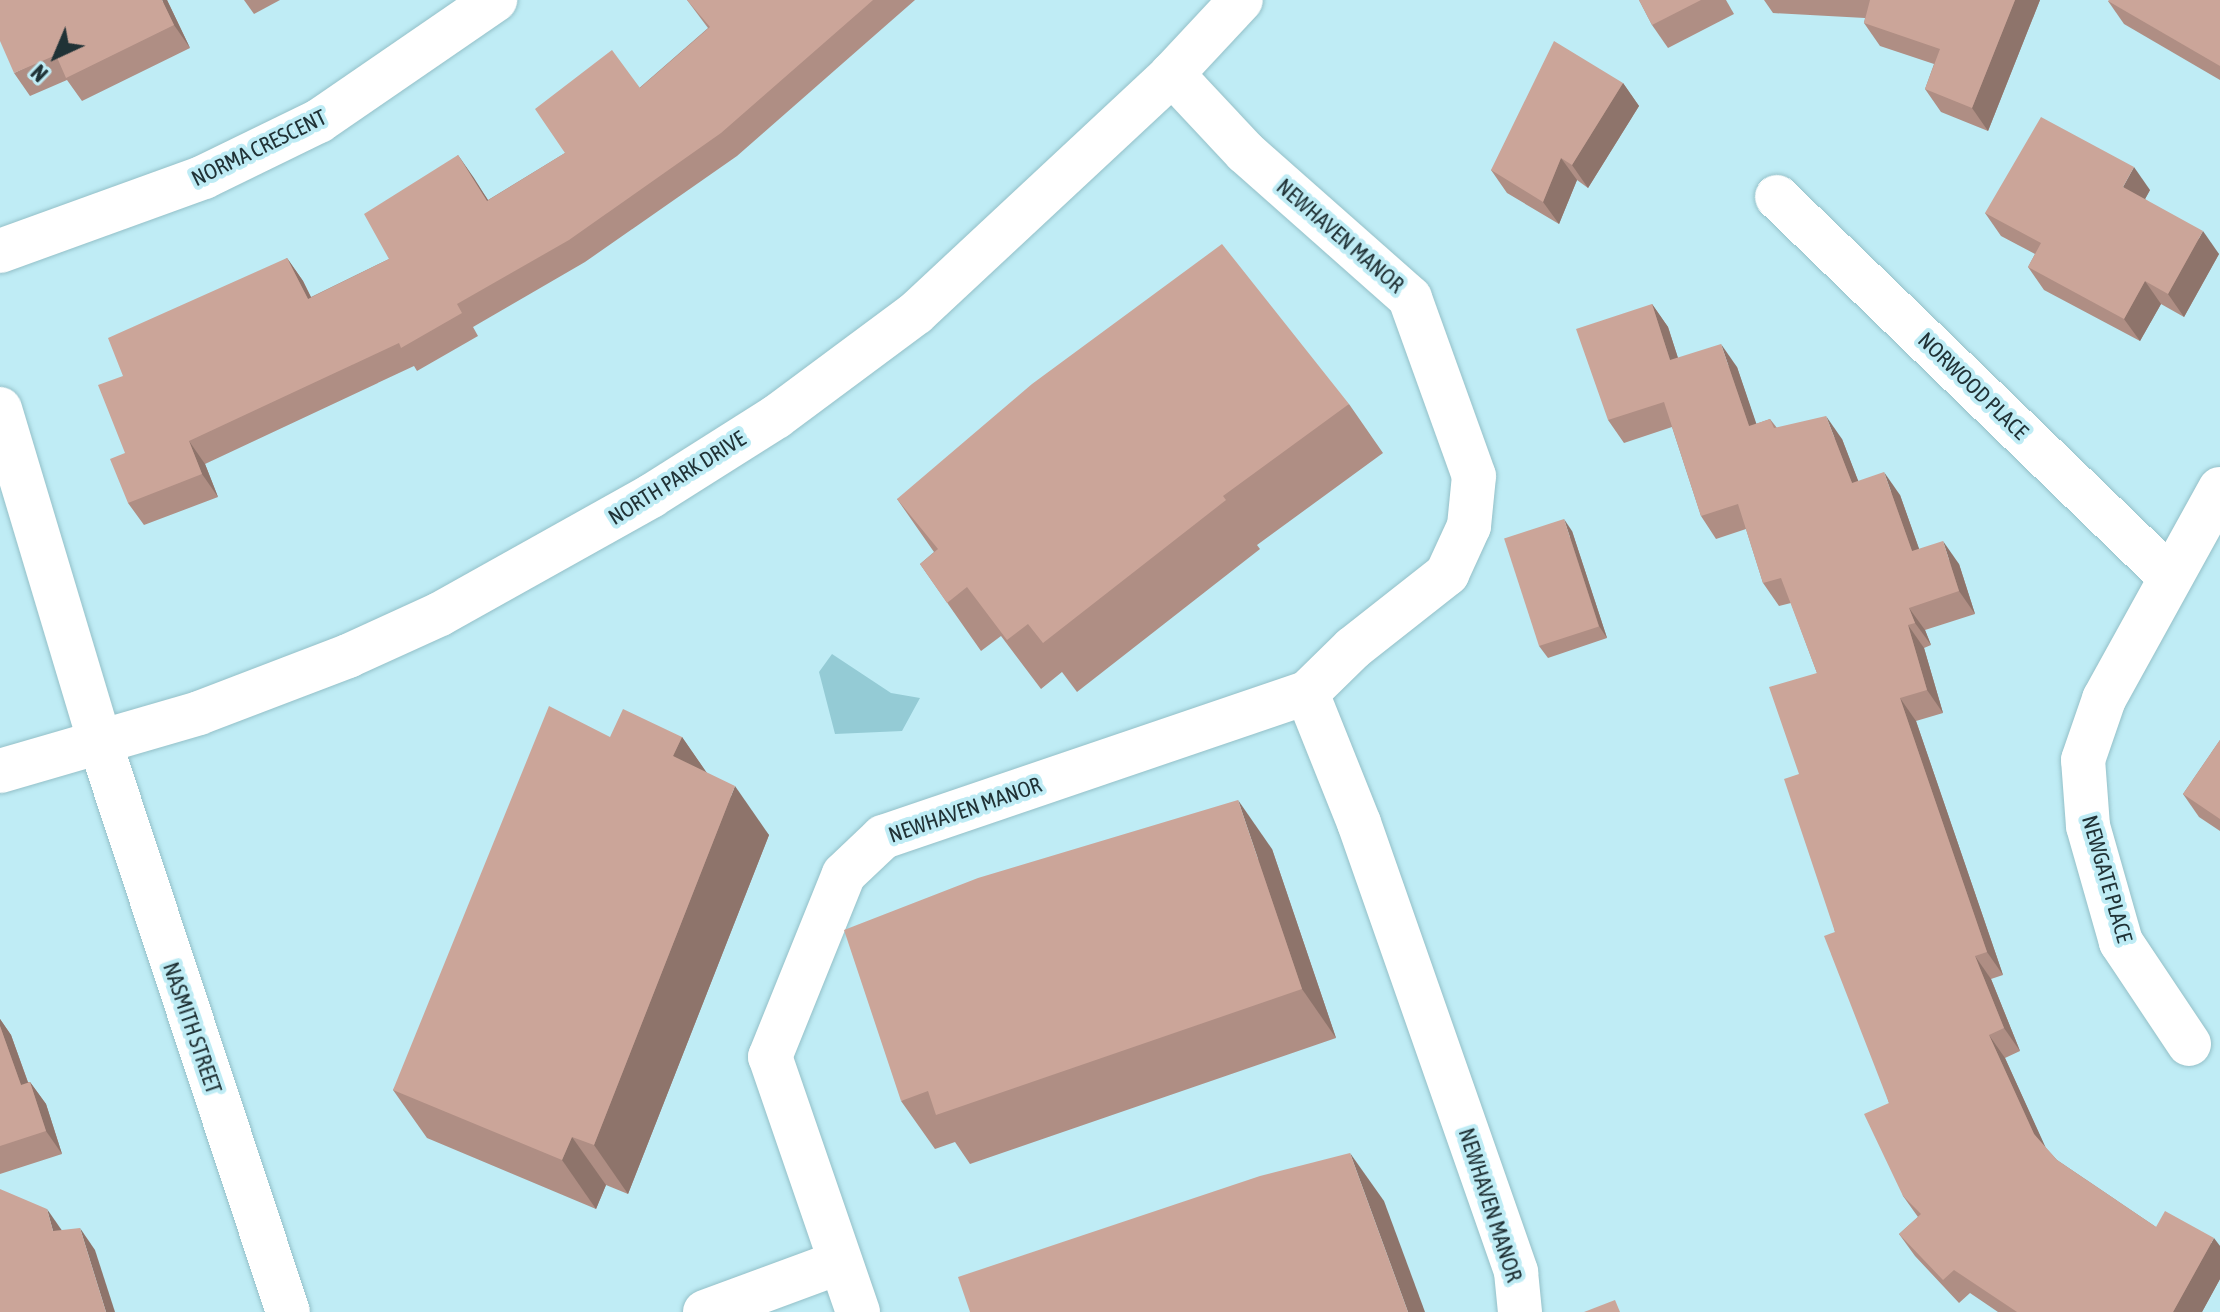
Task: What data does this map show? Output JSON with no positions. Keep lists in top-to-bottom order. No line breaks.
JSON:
{"streets":{"street":["NORMA CRESCENT","NEWHAVEN MANOR","NORWOOD PLACE","NORTH PARK DRIVE","NEWGATE PLACE","NASMITH STREET"]},"crossings":[["NEWHAVEN MANOR","NORTH PARK DRIVE"],["NORWOOD PLACE","NEWGATE PLACE"],["NORTH PARK DRIVE","NASMITH STREET"]],"north":"bottom left"}
